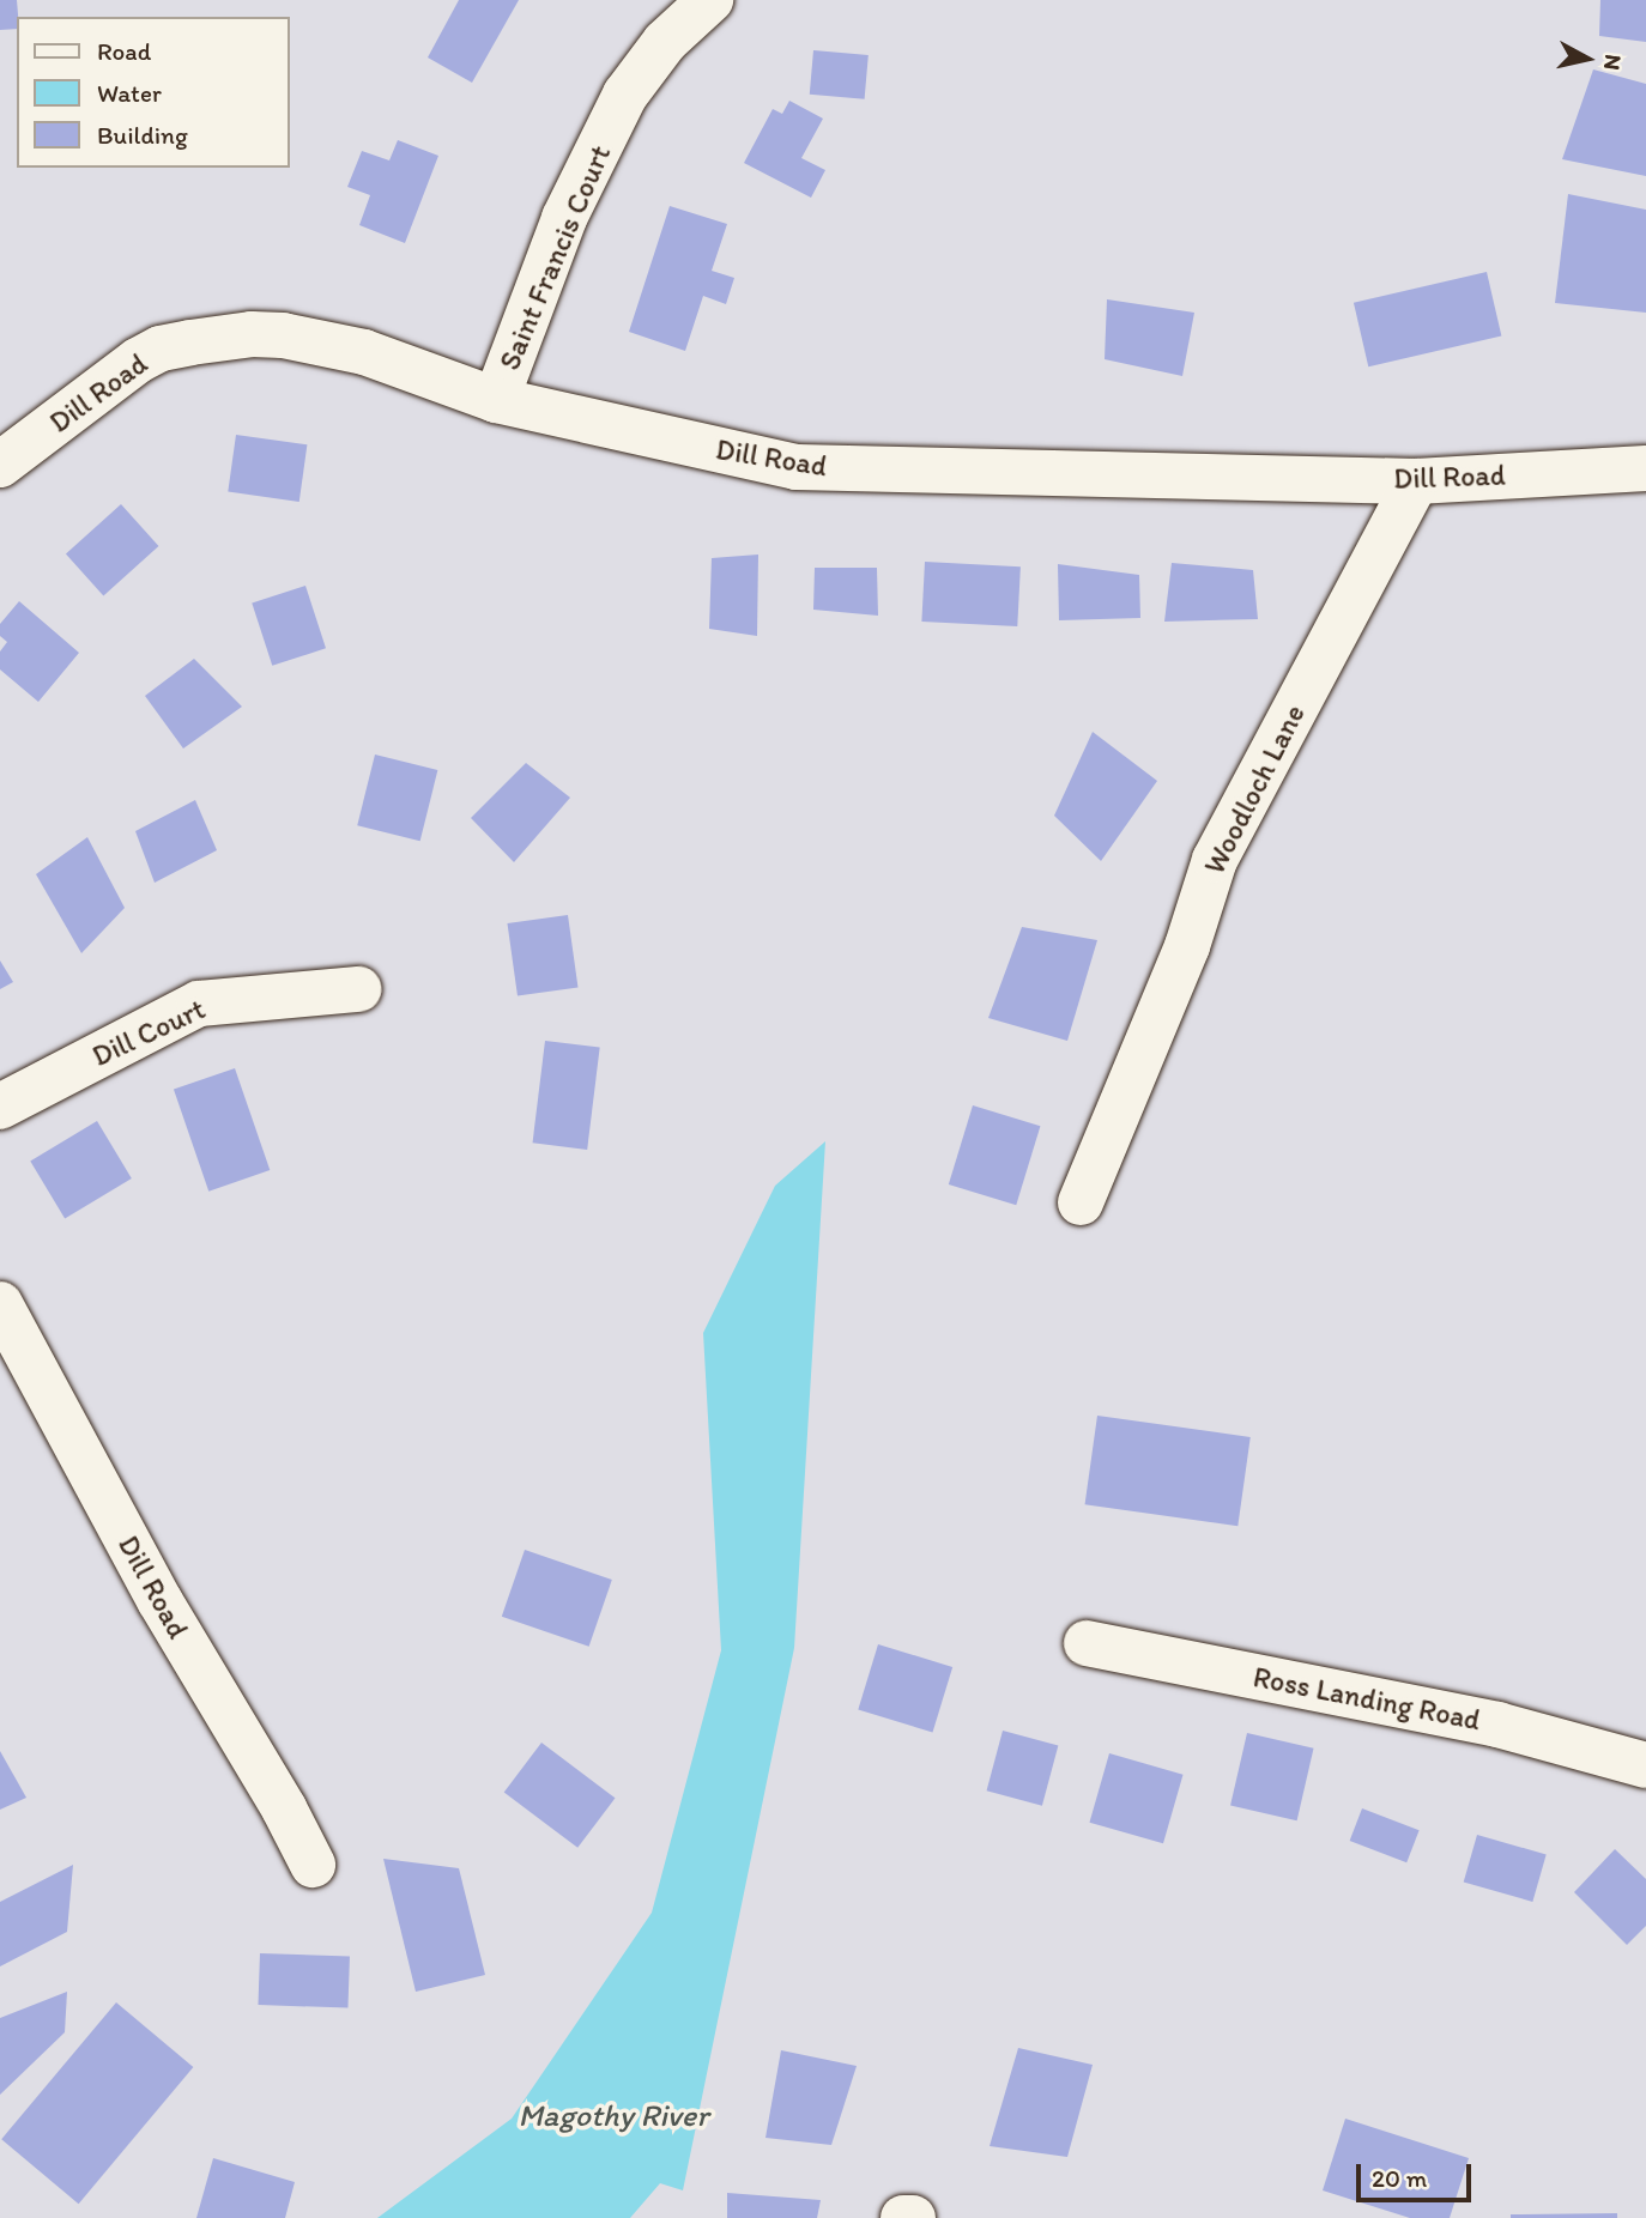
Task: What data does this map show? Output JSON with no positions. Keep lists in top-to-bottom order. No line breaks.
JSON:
{"streets":{"street":["Saint Francis Court","Dill Road","Woodloch Lane","Dill Court","Ross Landing Road"]},"crossings":[["Saint Francis Court","Dill Road"],["Dill Road","Woodloch Lane"]],"water":["Magothy River"],"legend":["Road","Water","Building"],"scale_bar":"20 m","north":"right"}
